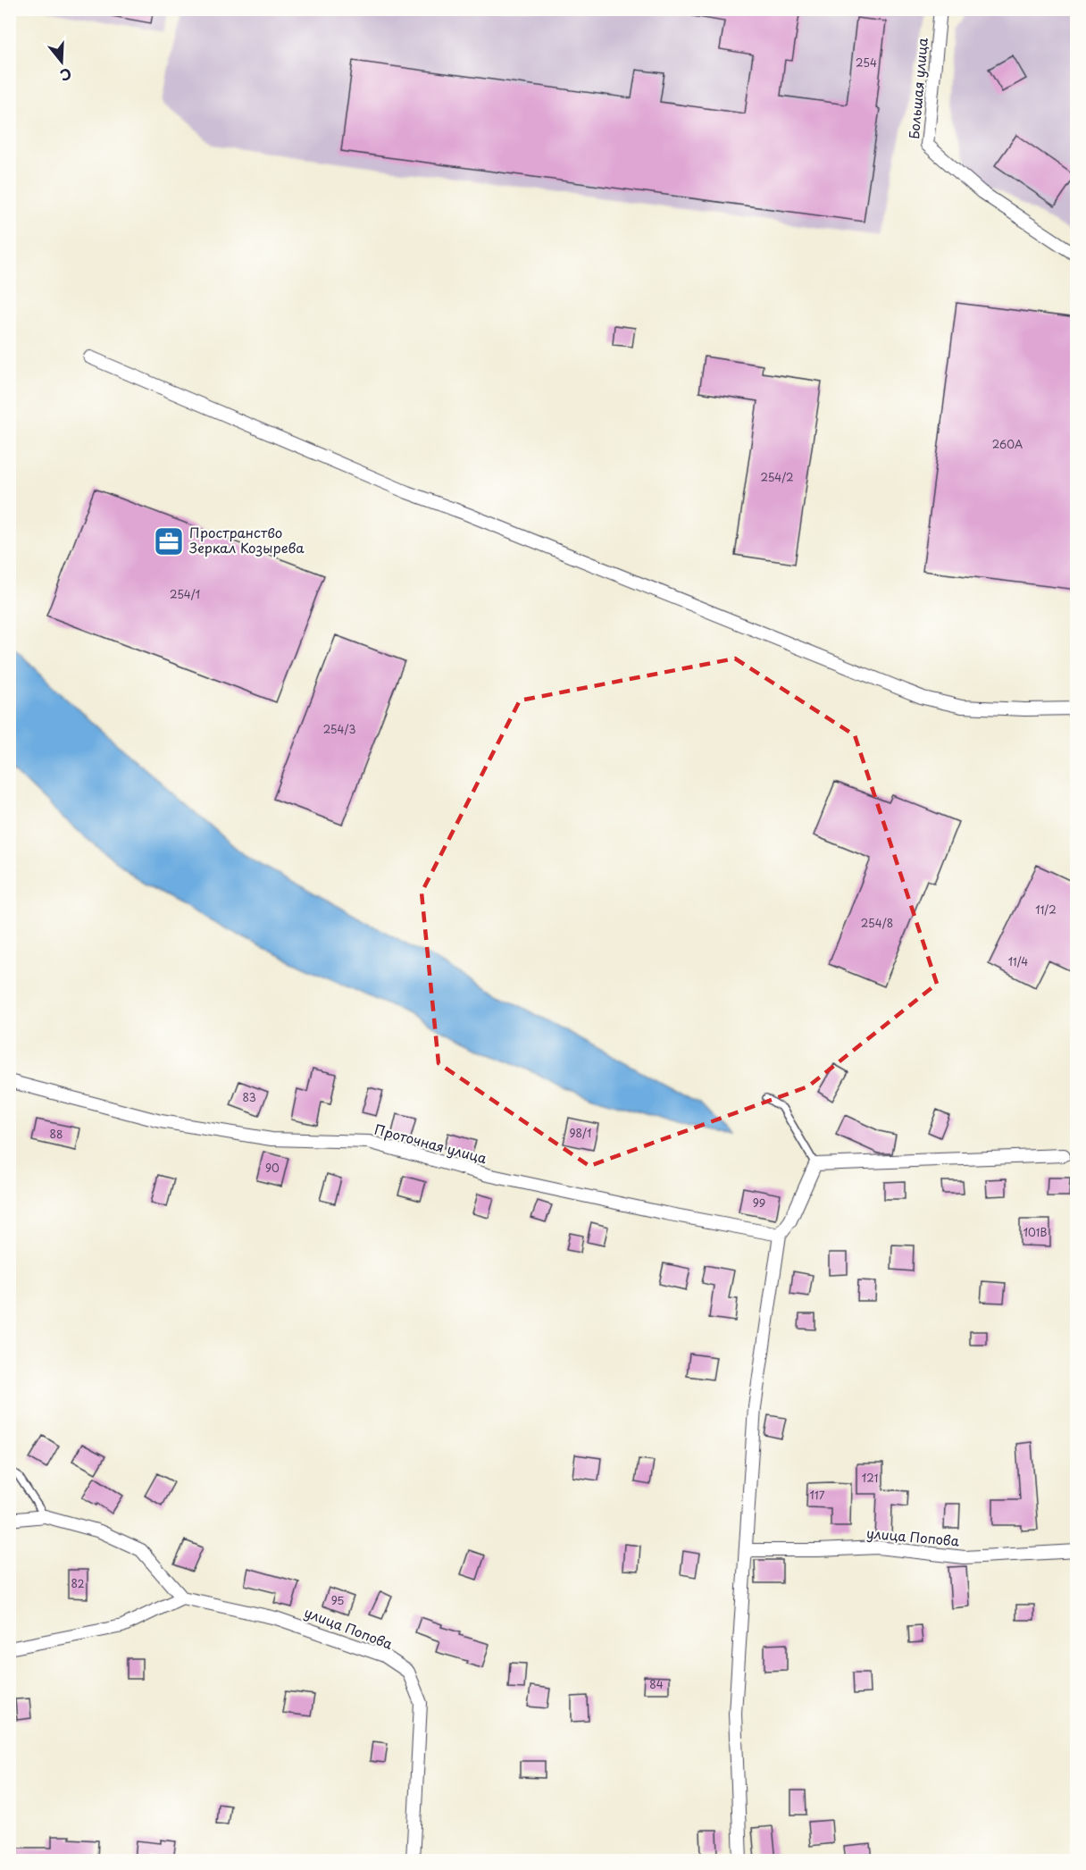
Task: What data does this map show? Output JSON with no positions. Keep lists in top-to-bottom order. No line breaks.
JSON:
{"streets":{"street":["Большая улица","Проточная улица","улица Попова"]},"places":{"office":["Пространство Зеркал Козырева"]},"house_numbers":["254","260А","254/2","254/1","254/3","11/2","254/8","11/4","83","98/1","88","90","99","101В","121","117","82","95","84"],"north":"bottom"}
